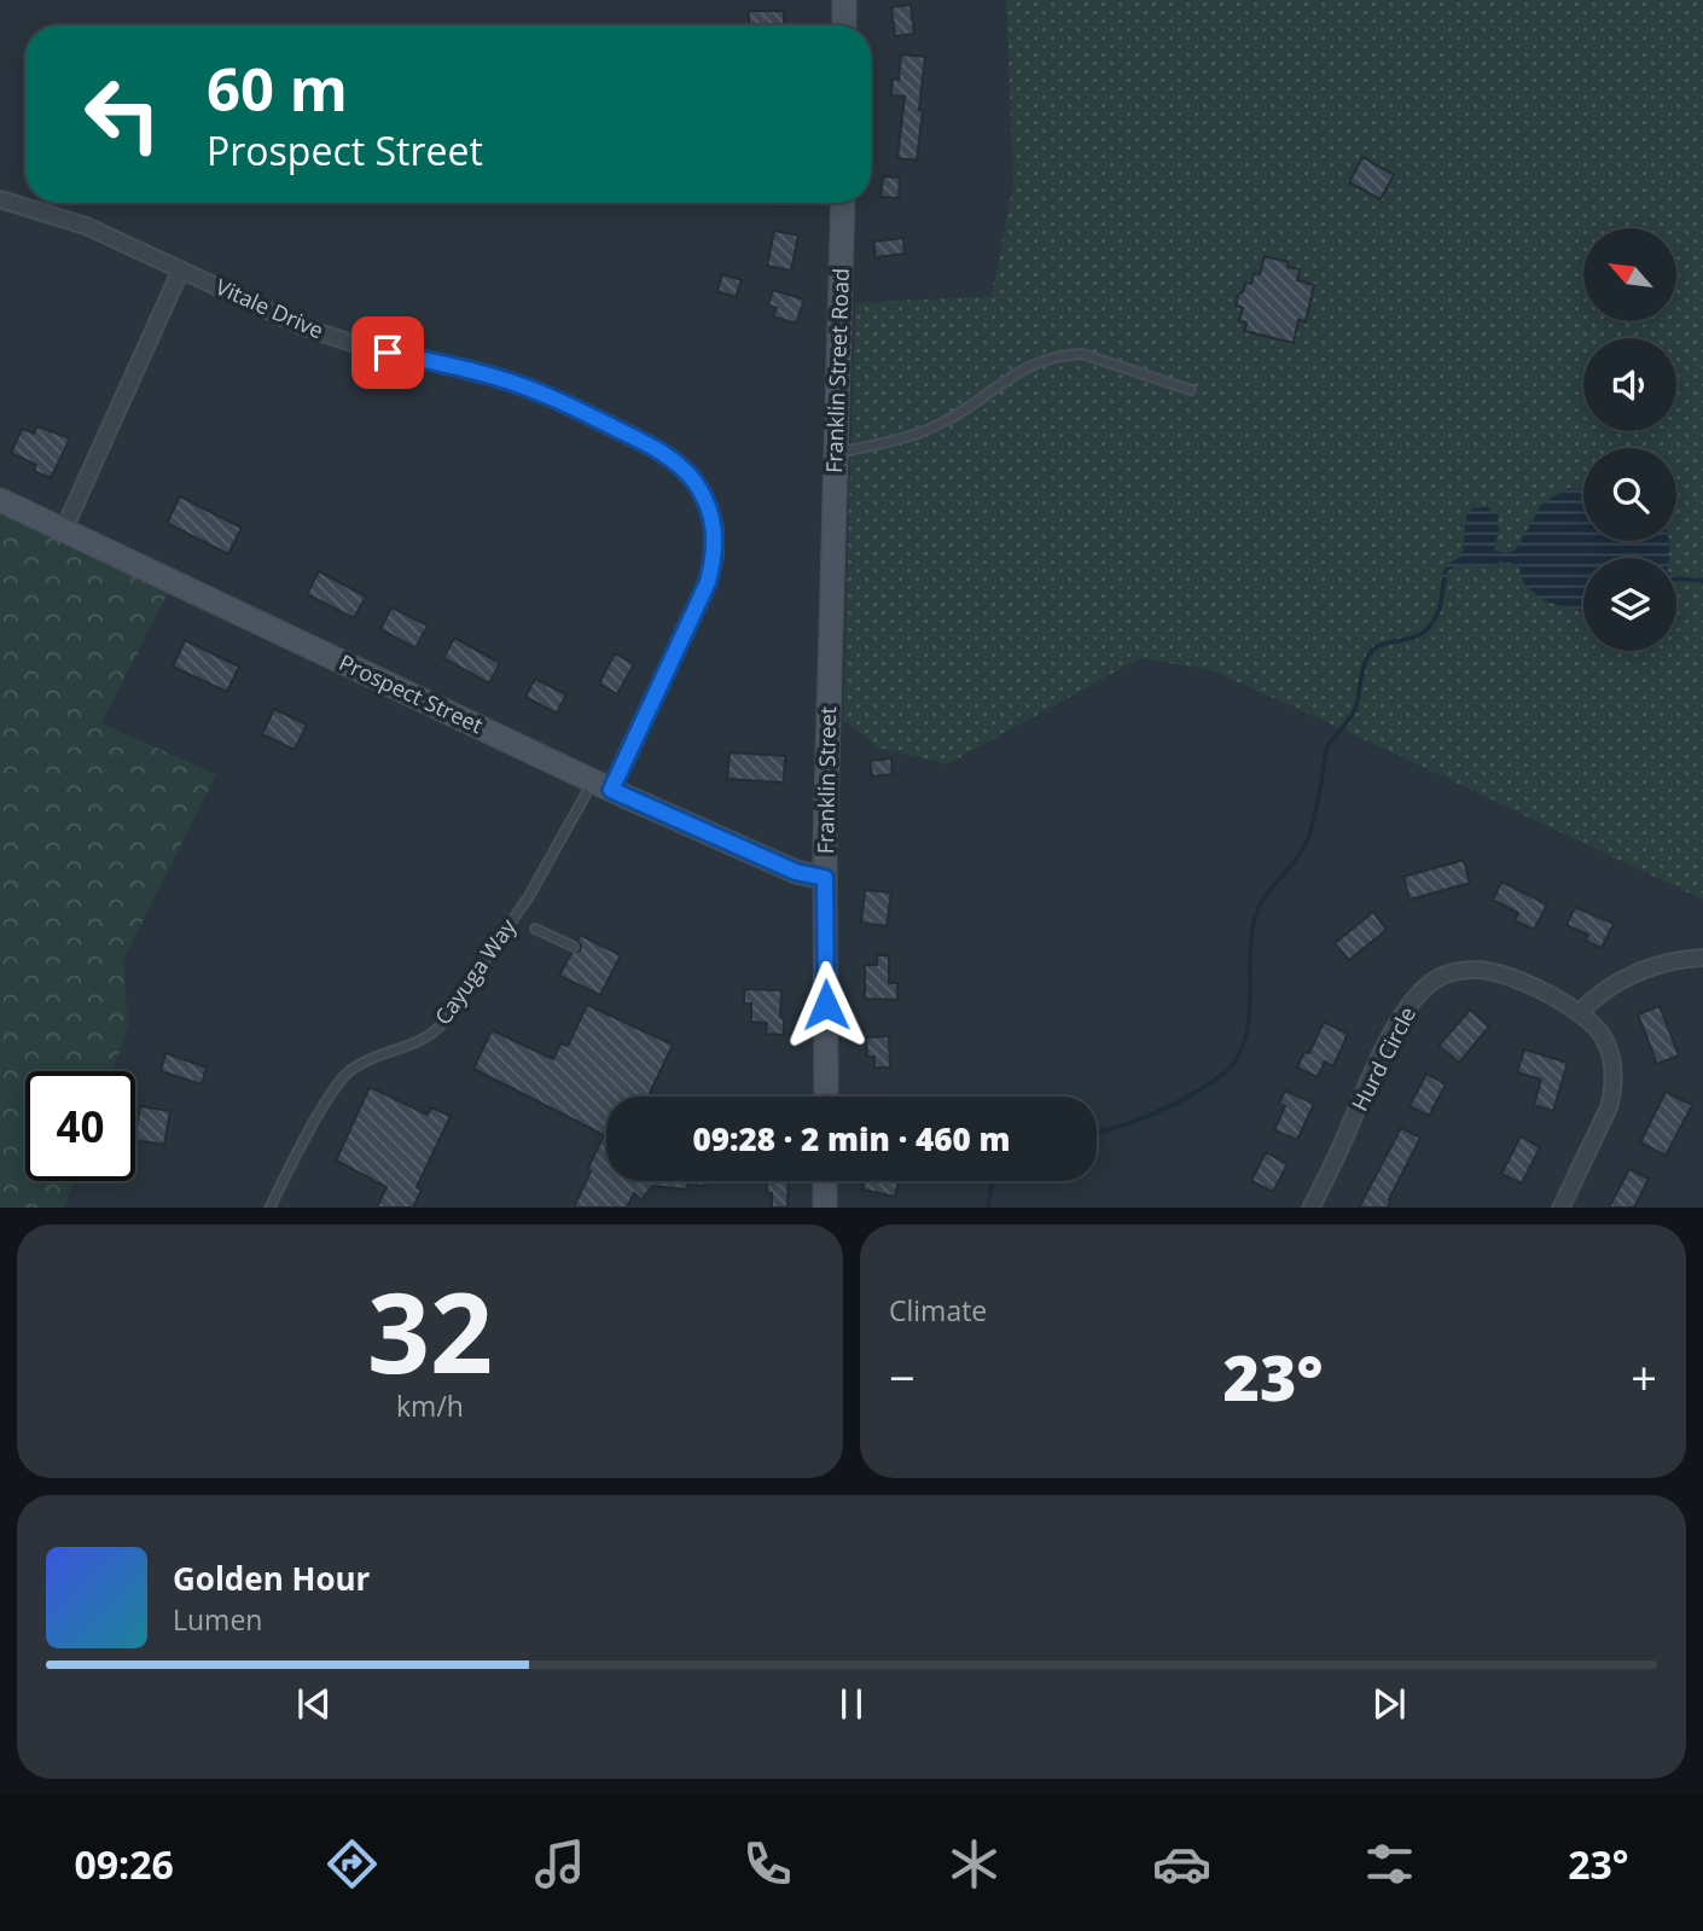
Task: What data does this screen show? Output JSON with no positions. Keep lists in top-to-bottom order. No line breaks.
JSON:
{"streets":{"street":["Vitale Drive","Franklin Street Road","Prospect Street","Franklin Street","Hurd Circle"],"lane":["Cayuga Way"]},"crossings":[["Vitale Drive","Prospect Street"],["Vitale Drive","Cayuga Way"],["Franklin Street Road","Franklin Street"],["Prospect Street","Franklin Street"],["Prospect Street","Cayuga Way"]],"north":"top left","page":{"turn":["60 m","Prospect Street"],"limit":"40","trip":"09:28 · 2 min · 460 m","tile":[["32","km/h"],"Climate"],"heat":["−","23°","+"],"song":["Golden Hour","Lumen"],"tabs":["09:26","23°"]}}
